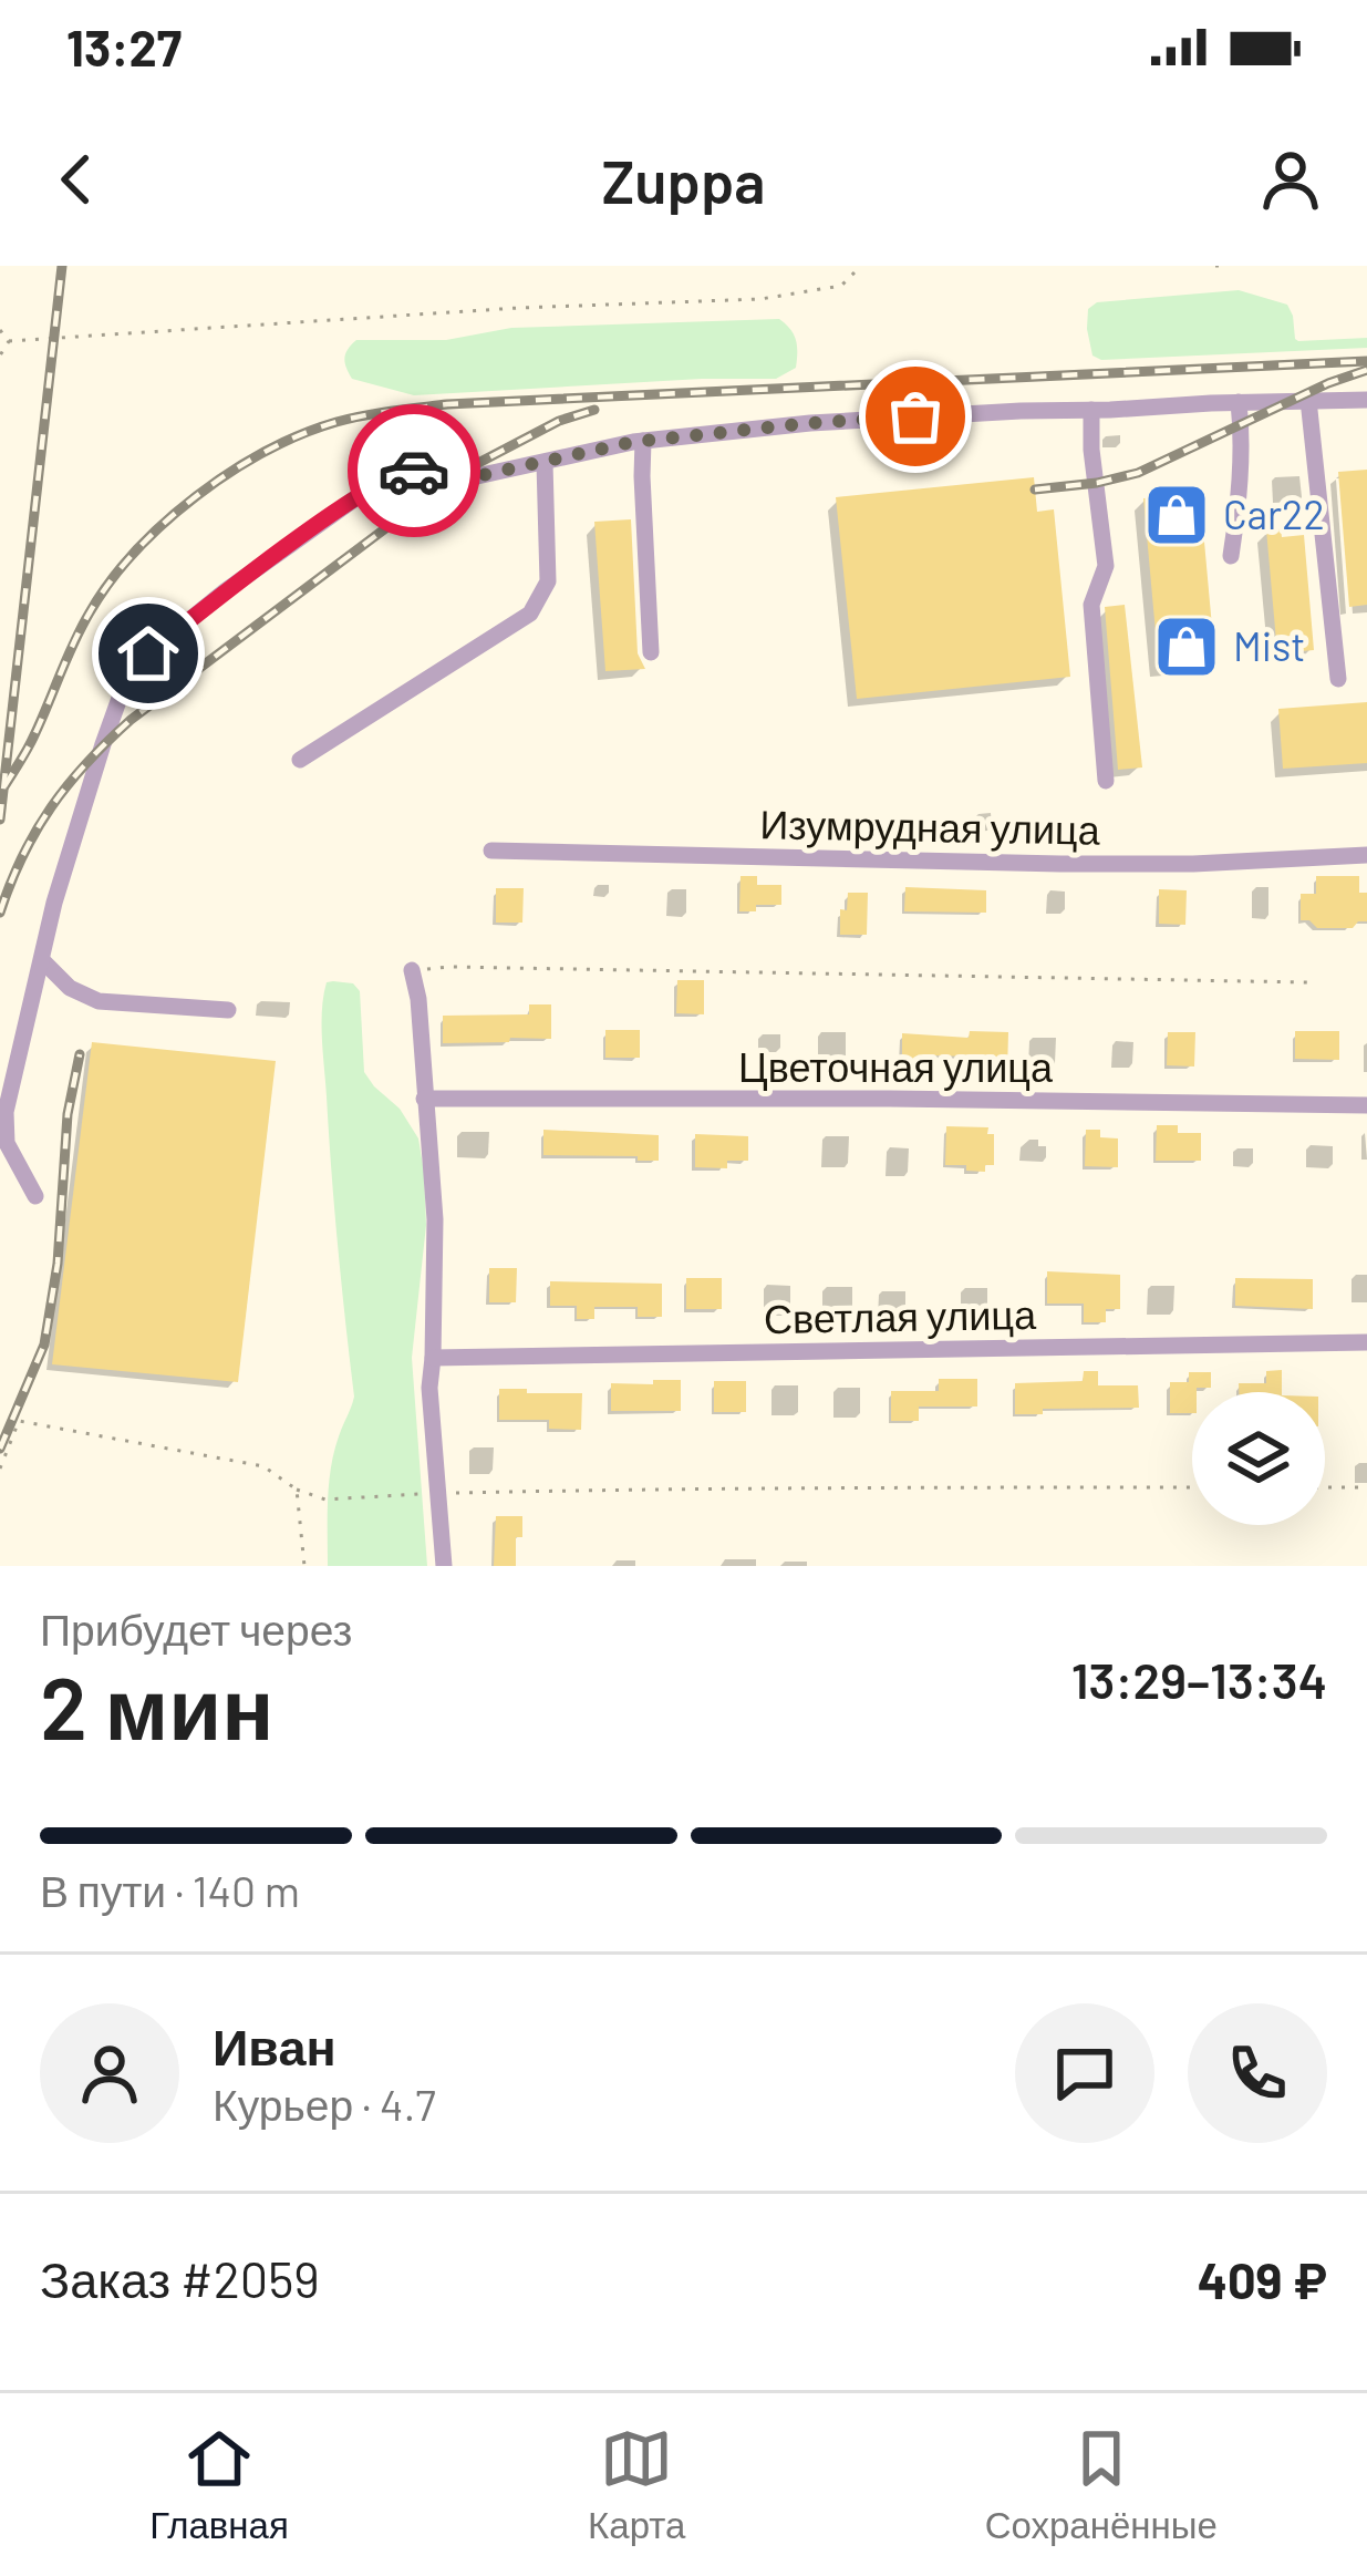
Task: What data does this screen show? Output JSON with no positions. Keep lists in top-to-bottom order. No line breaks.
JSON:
{"streets":{"street":["Изумрудная улица","Цветочная улица","Светлая улица"]},"places":{"shop":["Car22","Mist"]},"page":{"status":"13:27","header":"Zuppa","heading":["2 мин","Прибудет через","13:29–13:34"],"panel":["Иван","Курьер · 4.7","Заказ #2059","409 ₽"],"bar":"В пути · 140 m","tabs":["Главная","Карта","Сохранённые"]}}
